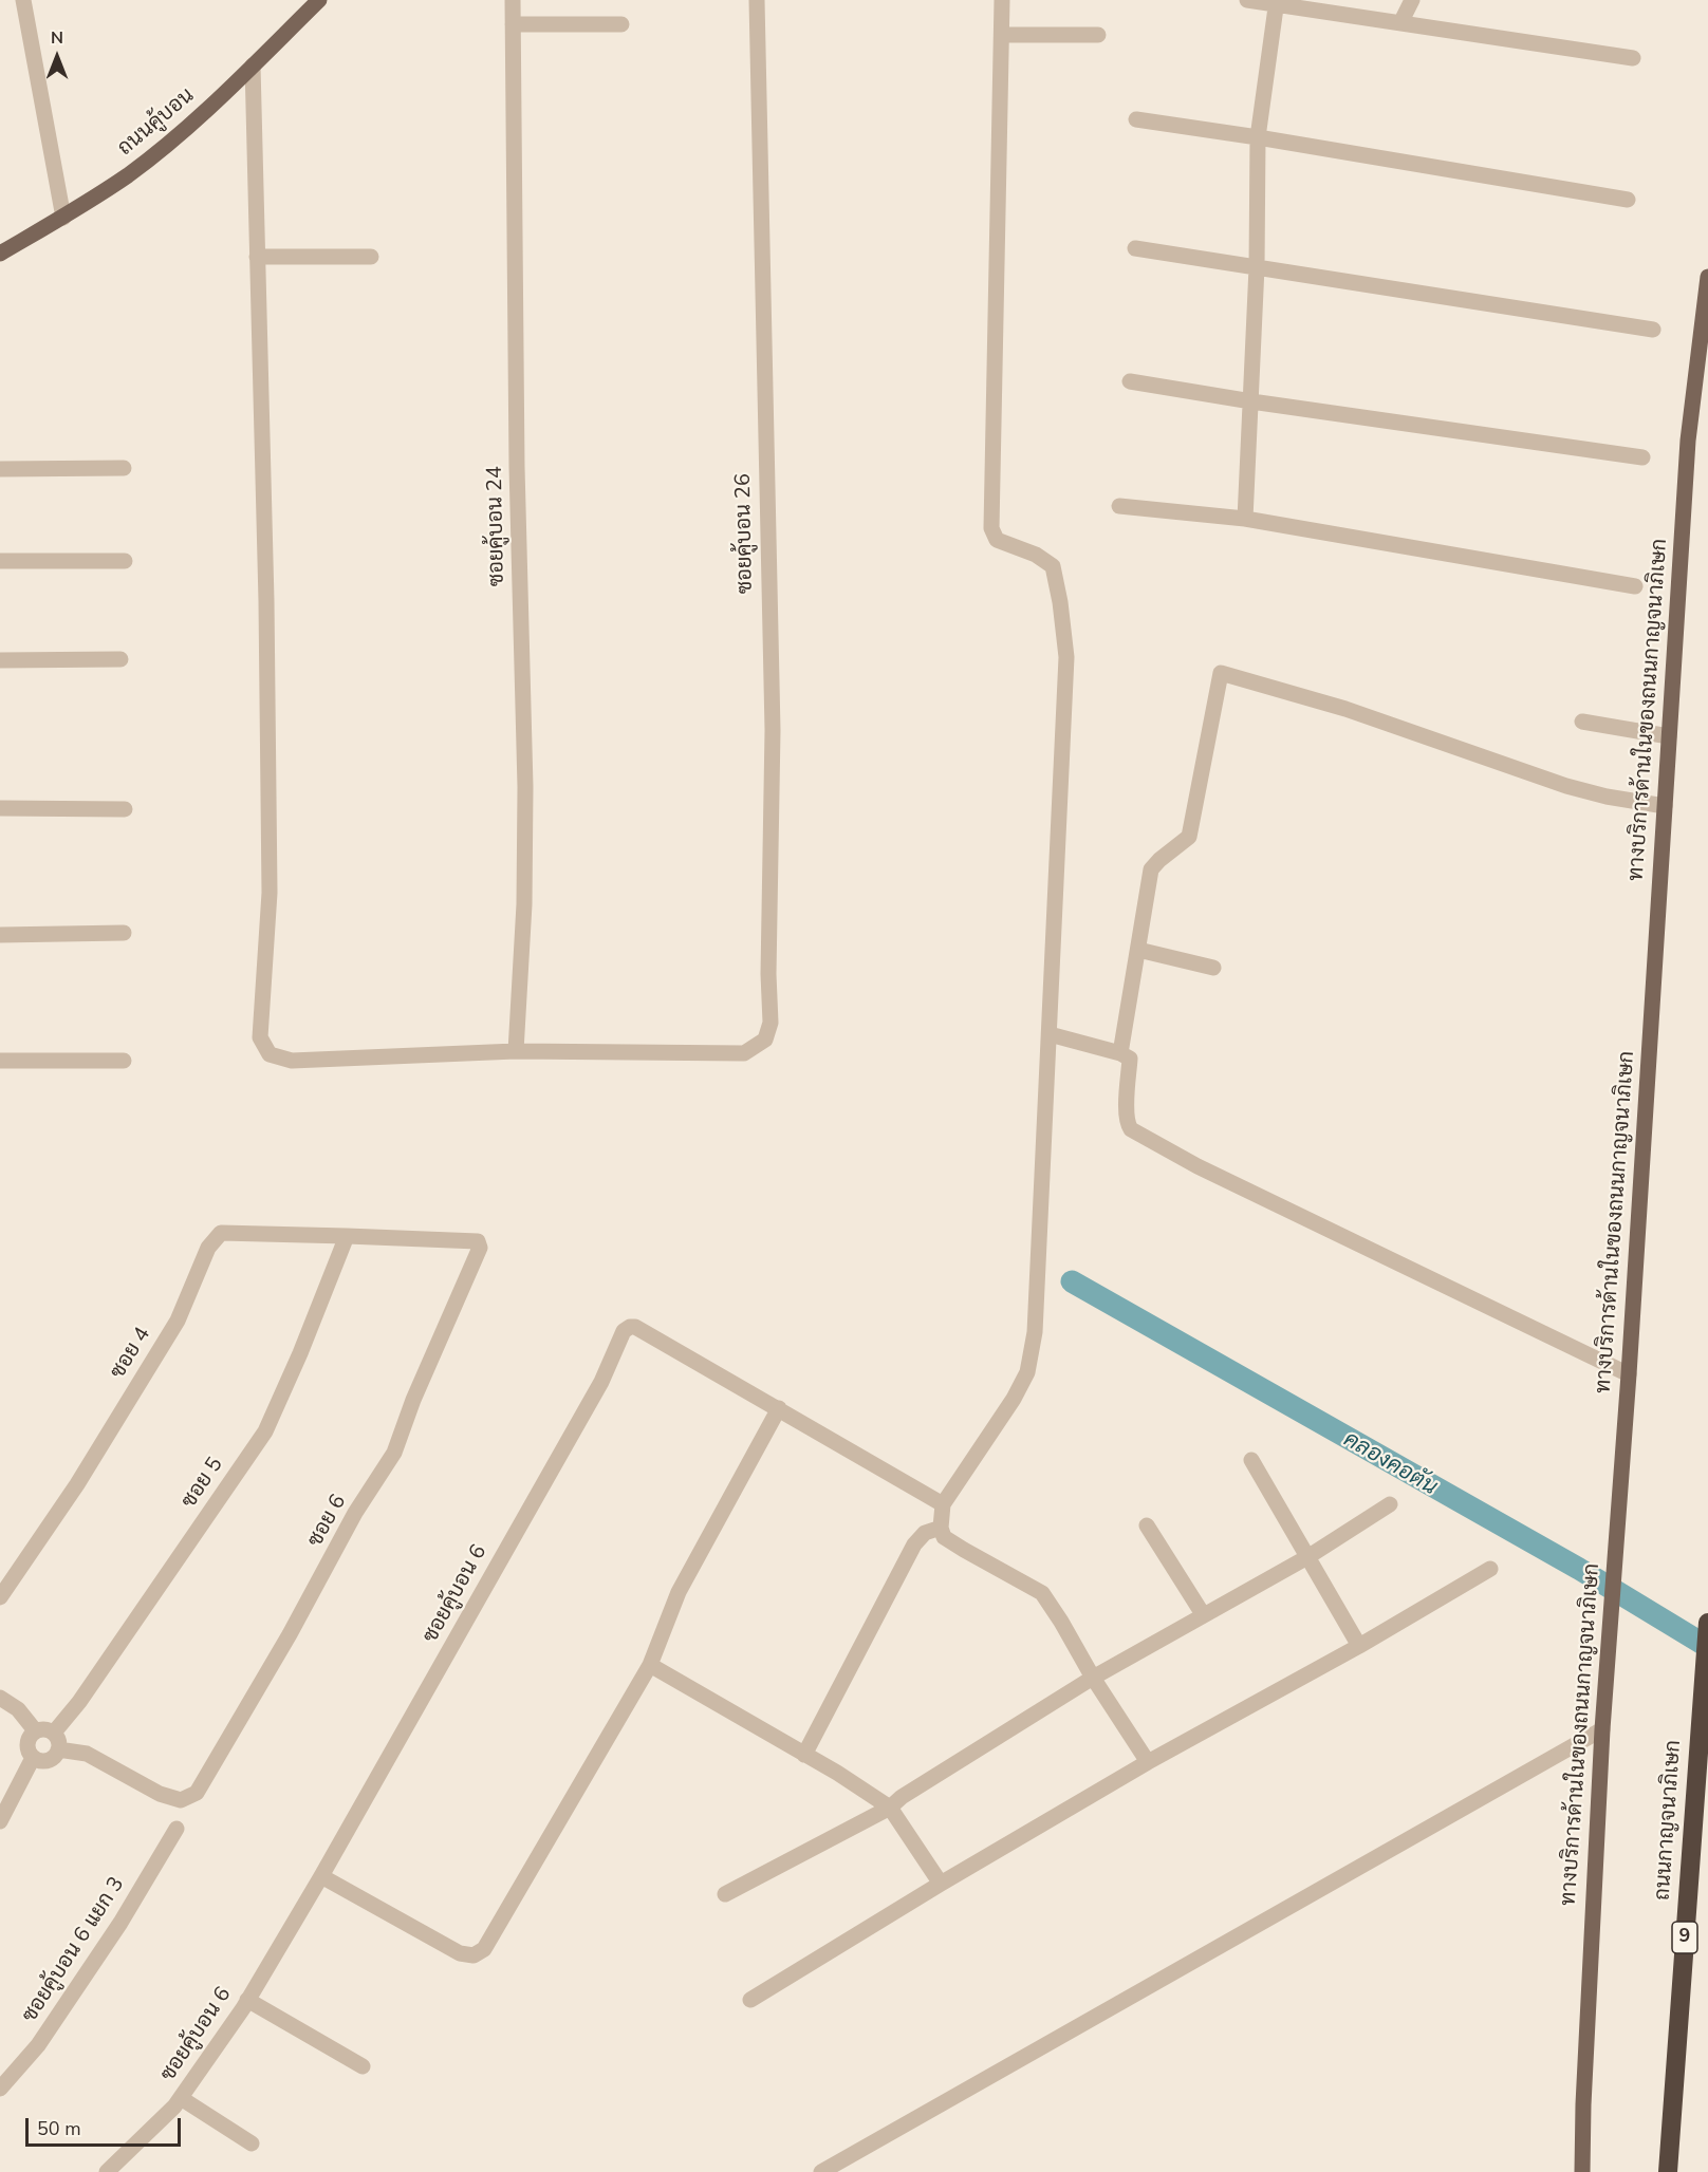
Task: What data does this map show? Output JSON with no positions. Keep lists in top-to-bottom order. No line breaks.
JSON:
{"streets":{"highway":["ถนนกาญจนาภิเษก","9"],"main road":["ถนนคู้บอน","ทางบริการด้านในของถนนกาญจนาภิเษก"],"street":["ซอยคู้บอน 24","ซอยคู้บอน 26","ซอย 4","ซอย 5","ซอย 6","ซอยคู้บอน 6","ซอยคู้บอน 6 แยก 3"]},"crossings":[["ซอยคู้บอน 24","ซอยคู้บอน 26"],["ซอย 4","ซอย 5"],["ซอย 4","ซอย 6"],["ซอย 5","ซอย 6"]],"water":["คลองคอตัน"],"scale_bar":"50 m","north":"top"}
